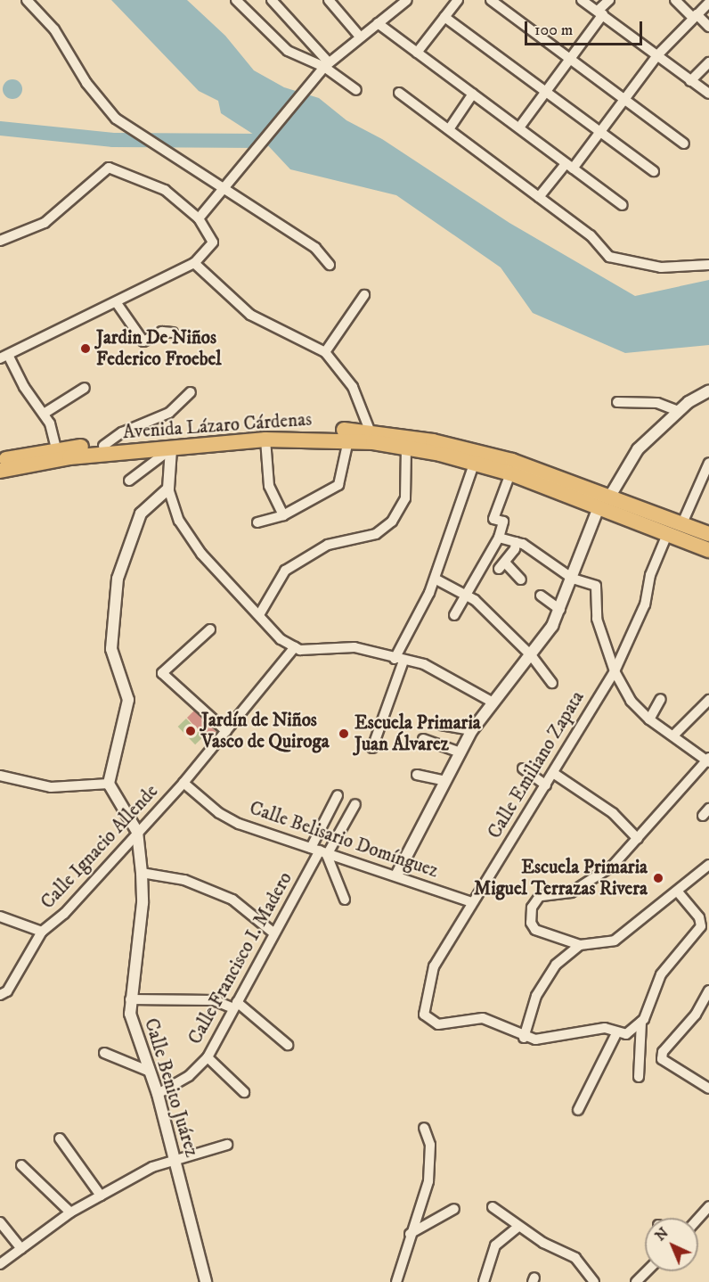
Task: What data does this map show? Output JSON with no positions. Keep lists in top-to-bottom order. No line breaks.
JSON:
{"streets":{"main road":["Avenida Lázaro Cárdenas"],"street":["Calle Emiliano Zapata","Calle Belisario Domínguez","Calle Ignacio Allende","Calle Francisco I. Madero","Calle Benito Juárez"]},"crossings":[["Avenida Lázaro Cárdenas","Calle Emiliano Zapata"],["Calle Emiliano Zapata","Calle Belisario Domínguez"],["Calle Belisario Domínguez","Calle Ignacio Allende"],["Calle Belisario Domínguez","Calle Francisco I. Madero"],["Calle Ignacio Allende","Calle Benito Juárez"],["Calle Francisco I. Madero","Calle Benito Juárez"]],"places":["Jardin De Niños Federico Froebel","Jardín de Niños Vasco de Quiroga","Escuela Primaria Juan Álvarez","Escuela Primaria Miguel Terrazas Rivera"],"scale_bar":"100 m","north":"top left"}
